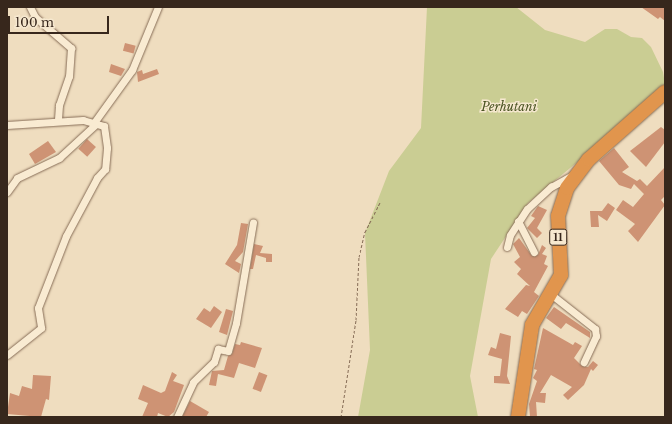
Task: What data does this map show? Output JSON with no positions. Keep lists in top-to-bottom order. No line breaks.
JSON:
{"streets":{"highway":["11"]},"parks":["Perhutani"],"scale_bar":"100 m"}
